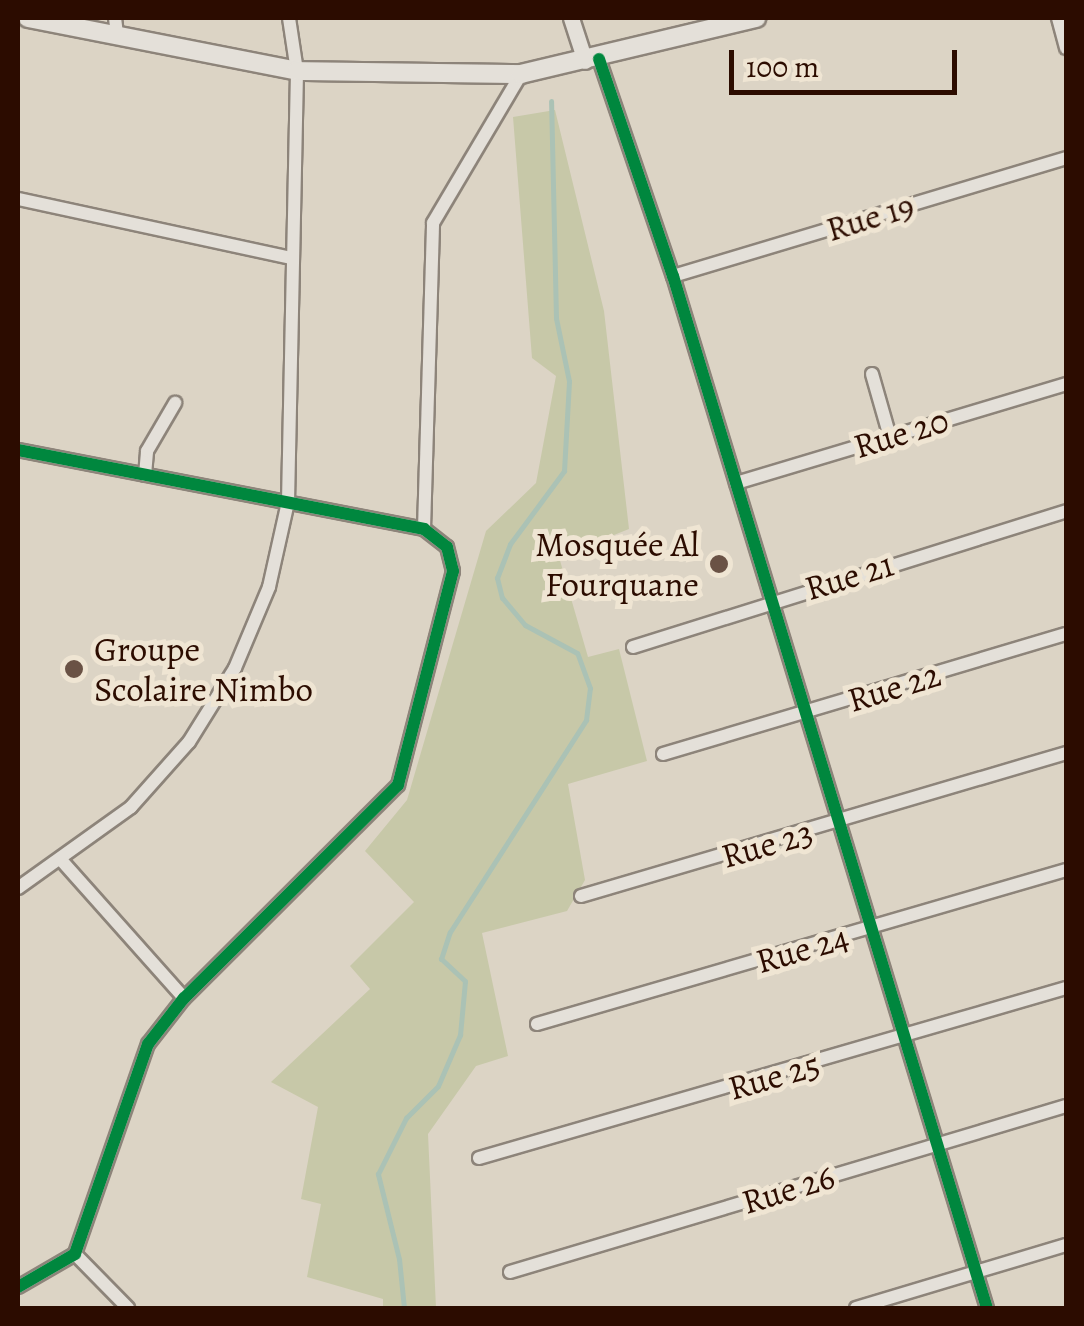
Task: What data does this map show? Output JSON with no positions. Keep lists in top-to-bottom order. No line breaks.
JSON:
{"streets":{"street":["Rue 19","Rue 20","Rue 21","Rue 22","Rue 23","Rue 24","Rue 25","Rue 26"]},"places":["Mosquée Al Fourquane","Groupe Scolaire Nimbo"],"scale_bar":"100 m"}
